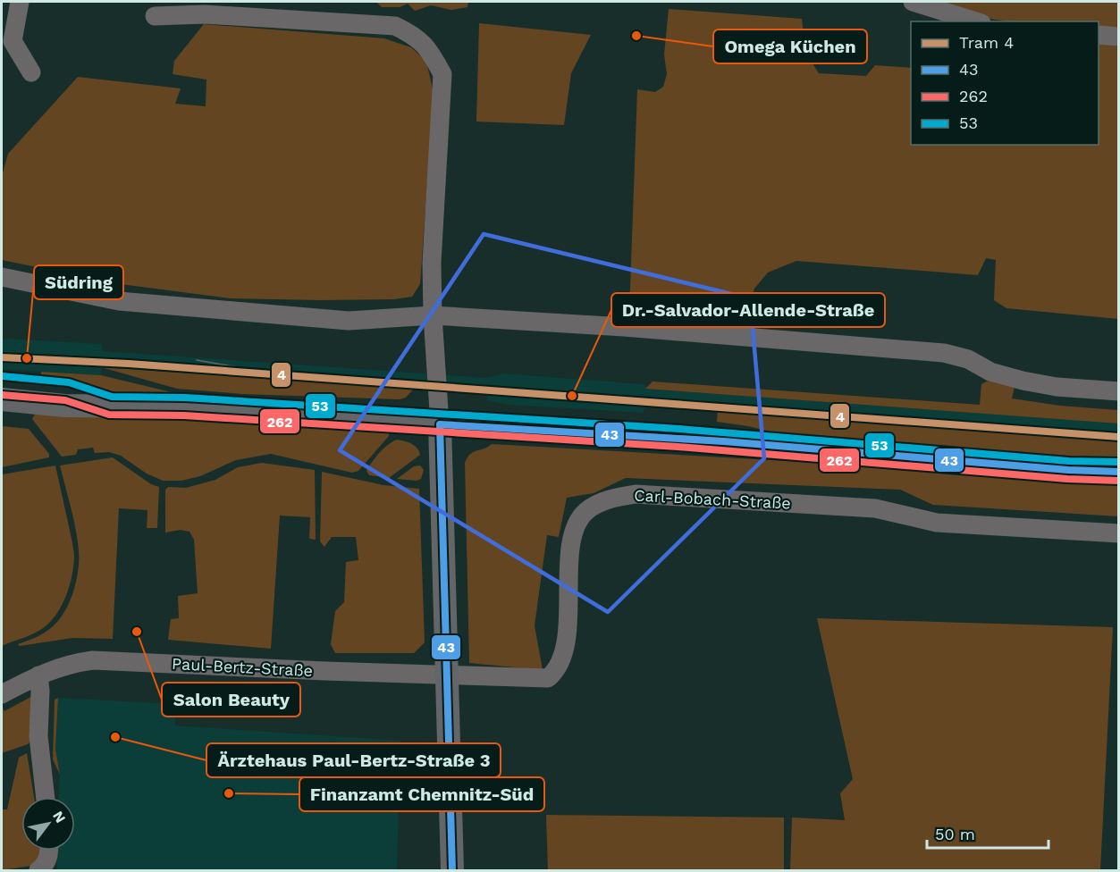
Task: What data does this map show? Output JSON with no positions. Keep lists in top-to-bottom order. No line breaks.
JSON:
{"streets":{"street":["Carl-Bobach-Straße","Paul-Bertz-Straße"]},"crossings":[["Carl-Bobach-Straße","Paul-Bertz-Straße"]],"places":["Omega Küchen","Südring","Dr.-Salvador-Allende-Straße","Salon Beauty","Ärztehaus Paul-Bertz-Straße 3","Finanzamt Chemnitz-Süd"],"lines":["tram line 4","transit line 53","transit line 262","transit line 43"],"legend":["Tram 4","43","262","53"],"scale_bar":"50 m","north":"top right"}
